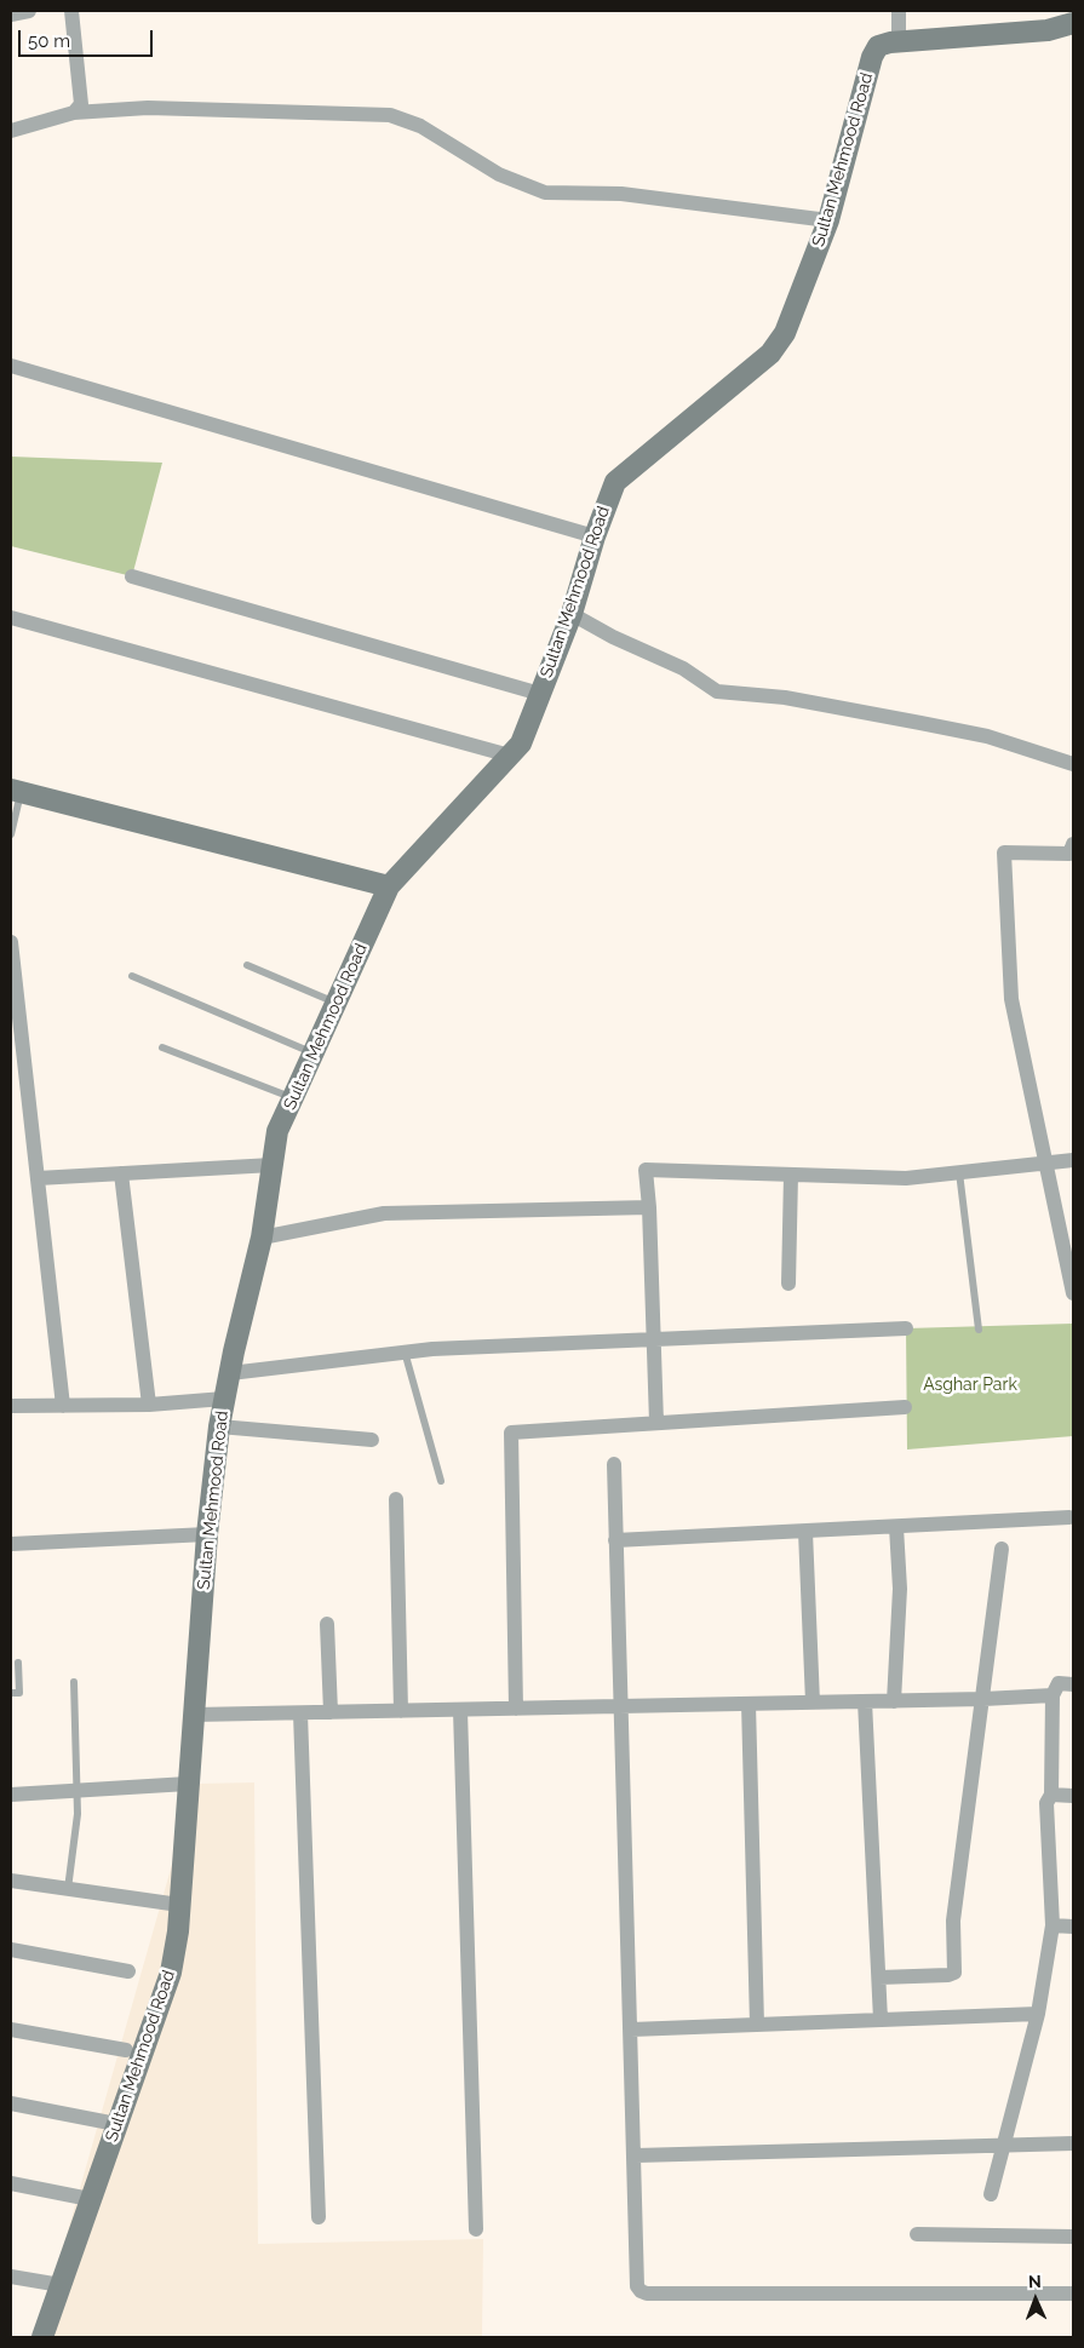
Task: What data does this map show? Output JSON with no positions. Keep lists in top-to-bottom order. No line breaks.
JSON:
{"streets":{"street":["Sultan Mehmood Road"]},"parks":["Asghar Park"],"scale_bar":"50 m","north":"top"}
